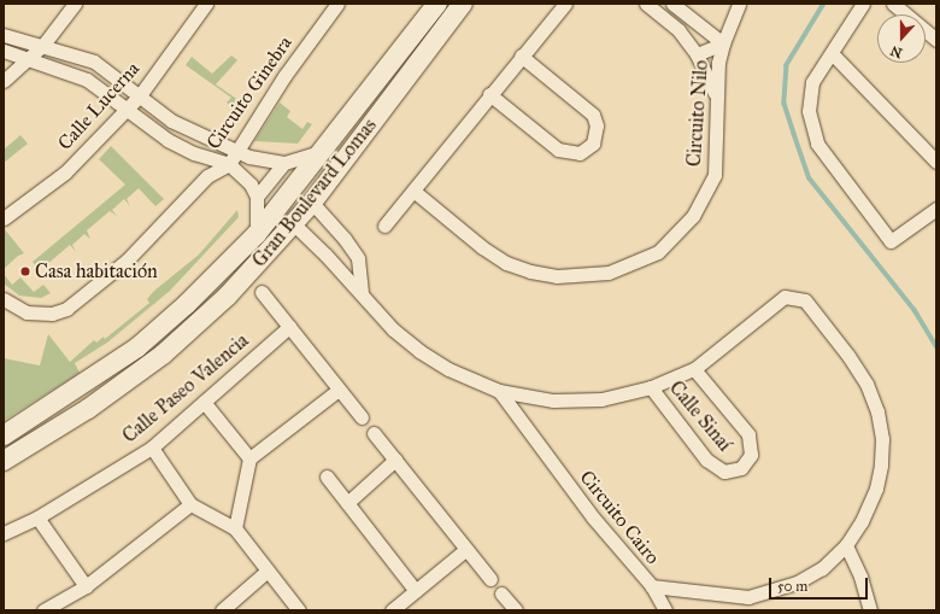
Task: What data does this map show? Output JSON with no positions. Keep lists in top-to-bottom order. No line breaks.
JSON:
{"streets":{"main road":["Gran Boulevard Lomas"],"street":["Circuito Ginebra","Calle Lucerna","Circuito Nilo","Calle Paseo Valencia","Calle Sinaí","Circuito Cairo"]},"crossings":[["Gran Boulevard Lomas","Circuito Cairo"],["Calle Sinaí","Circuito Cairo"]],"places":["Casa habitación"],"scale_bar":"50 m","north":"bottom"}
